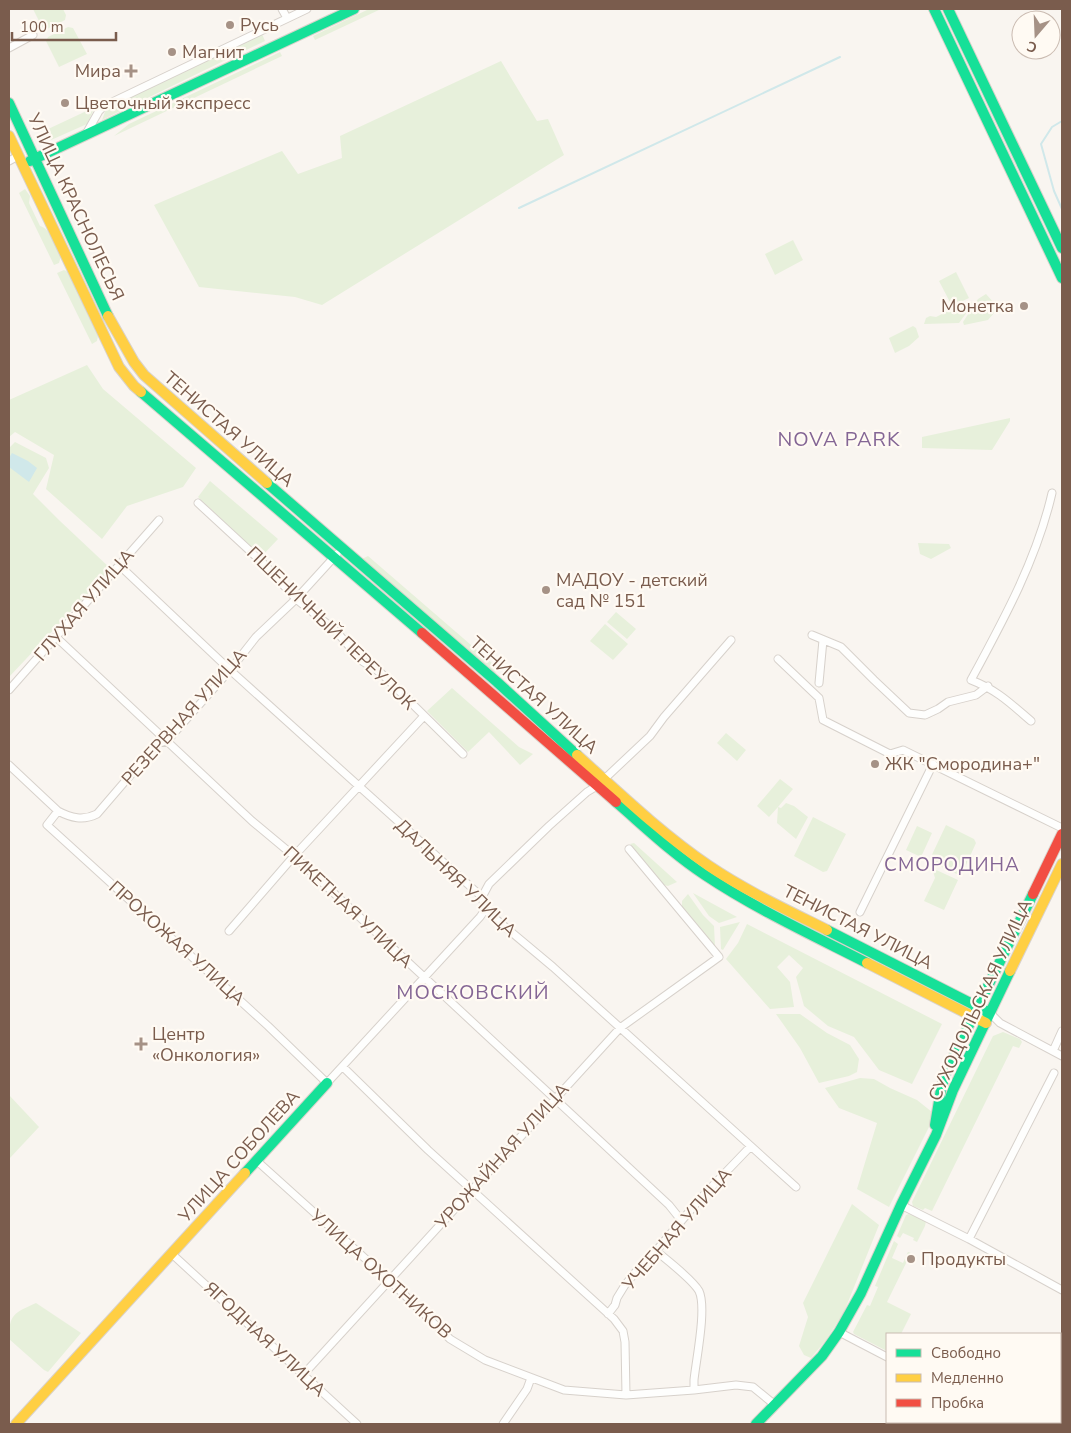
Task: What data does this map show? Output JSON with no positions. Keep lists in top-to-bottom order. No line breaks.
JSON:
{"streets":{"main road":["УЛИЦА КРАСНОЛЕСЬЯ","ТЕНИСТАЯ УЛИЦА","СУХОДОЛЬСКАЯ УЛИЦА","УЛИЦА СОБОЛЕВА"],"street":["ГЛУХАЯ УЛИЦА","ПШЕНИЧНЫЙ ПЕРЕУЛОК","РЕЗЕРВНАЯ УЛИЦА","ДАЛЬНЯЯ УЛИЦА","ПИКЕТНАЯ УЛИЦА","ПРОХОЖАЯ УЛИЦА","УРОЖАЙНАЯ УЛИЦА","УЧЕБНАЯ УЛИЦА","УЛИЦА ОХОТНИКОВ","ЯГОДНАЯ УЛИЦА"]},"crossings":[["УЛИЦА КРАСНОЛЕСЬЯ","ТЕНИСТАЯ УЛИЦА"],["ТЕНИСТАЯ УЛИЦА","РЕЗЕРВНАЯ УЛИЦА"],["ТЕНИСТАЯ УЛИЦА","СУХОДОЛЬСКАЯ УЛИЦА"],["ГЛУХАЯ УЛИЦА","ДАЛЬНЯЯ УЛИЦА"],["ГЛУХАЯ УЛИЦА","ПИКЕТНАЯ УЛИЦА"],["ПШЕНИЧНЫЙ ПЕРЕУЛОК","РЕЗЕРВНАЯ УЛИЦА"],["РЕЗЕРВНАЯ УЛИЦА","ДАЛЬНЯЯ УЛИЦА"],["РЕЗЕРВНАЯ УЛИЦА","ПИКЕТНАЯ УЛИЦА"],["РЕЗЕРВНАЯ УЛИЦА","ПРОХОЖАЯ УЛИЦА"],["ДАЛЬНЯЯ УЛИЦА","УЛИЦА СОБОЛЕВА"],["ДАЛЬНЯЯ УЛИЦА","УРОЖАЙНАЯ УЛИЦА"],["ДАЛЬНЯЯ УЛИЦА","УЧЕБНАЯ УЛИЦА"],["ПИКЕТНАЯ УЛИЦА","УЛИЦА СОБОЛЕВА"],["ПИКЕТНАЯ УЛИЦА","УРОЖАЙНАЯ УЛИЦА"],["ПИКЕТНАЯ УЛИЦА","УЧЕБНАЯ УЛИЦА"],["ПРОХОЖАЯ УЛИЦА","УЛИЦА СОБОЛЕВА"],["СУХОДОЛЬСКАЯ УЛИЦА","УЛИЦА ОХОТНИКОВ"],["УЛИЦА СОБОЛЕВА","УЛИЦА ОХОТНИКОВ"],["УЛИЦА СОБОЛЕВА","ЯГОДНАЯ УЛИЦА"],["УРОЖАЙНАЯ УЛИЦА","УЛИЦА ОХОТНИКОВ"],["УРОЖАЙНАЯ УЛИЦА","ЯГОДНАЯ УЛИЦА"]],"districts":["NOVA PARK","СМОРОДИНА","МОСКОВСКИЙ"],"places":{"other":["Русь","Магнит","Цветочный экспресс","Монетка","МАДОУ - детский сад № 151","ЖК \"Смородина+\"","Продукты"],"health":["Мира","Центр «Онкология»"]},"legend":["Свободно","Медленно","Пробка"],"scale_bar":"100 m","north":"bottom"}
